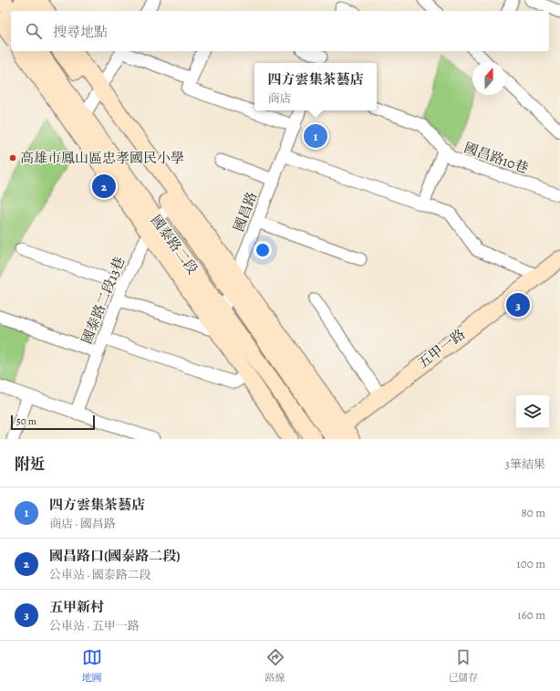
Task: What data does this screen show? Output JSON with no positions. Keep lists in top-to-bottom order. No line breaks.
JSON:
{"streets":{"street":["國昌路10巷","國昌路","國泰路二段","國泰路二段13巷","五甲一路"]},"crossings":[["國昌路","國泰路二段"],["國泰路二段","國泰路二段13巷"],["國泰路二段","五甲一路"]],"places":["高雄市鳳山區忠孝國民小學"],"scale_bar":"50 m","north":"top","page":{"search":"搜尋地點","popup":["四方雲集茶藝店","商店"],"pins":["1","2","3"],"scale":"50 m","heading":["附近","3筆結果"],"list":[{"mark":"1","name":"四方雲集茶藝店","note":"商店 · 國昌路","value":"80 m"},{"mark":"2","name":"國昌路口(國泰路二段)","note":"公車站 · 國泰路二段","value":"100 m"},{"mark":"3","name":"五甲新村","note":"公車站 · 五甲一路","value":"160 m"}],"nav":["地圖","路線","已儲存"]}}
